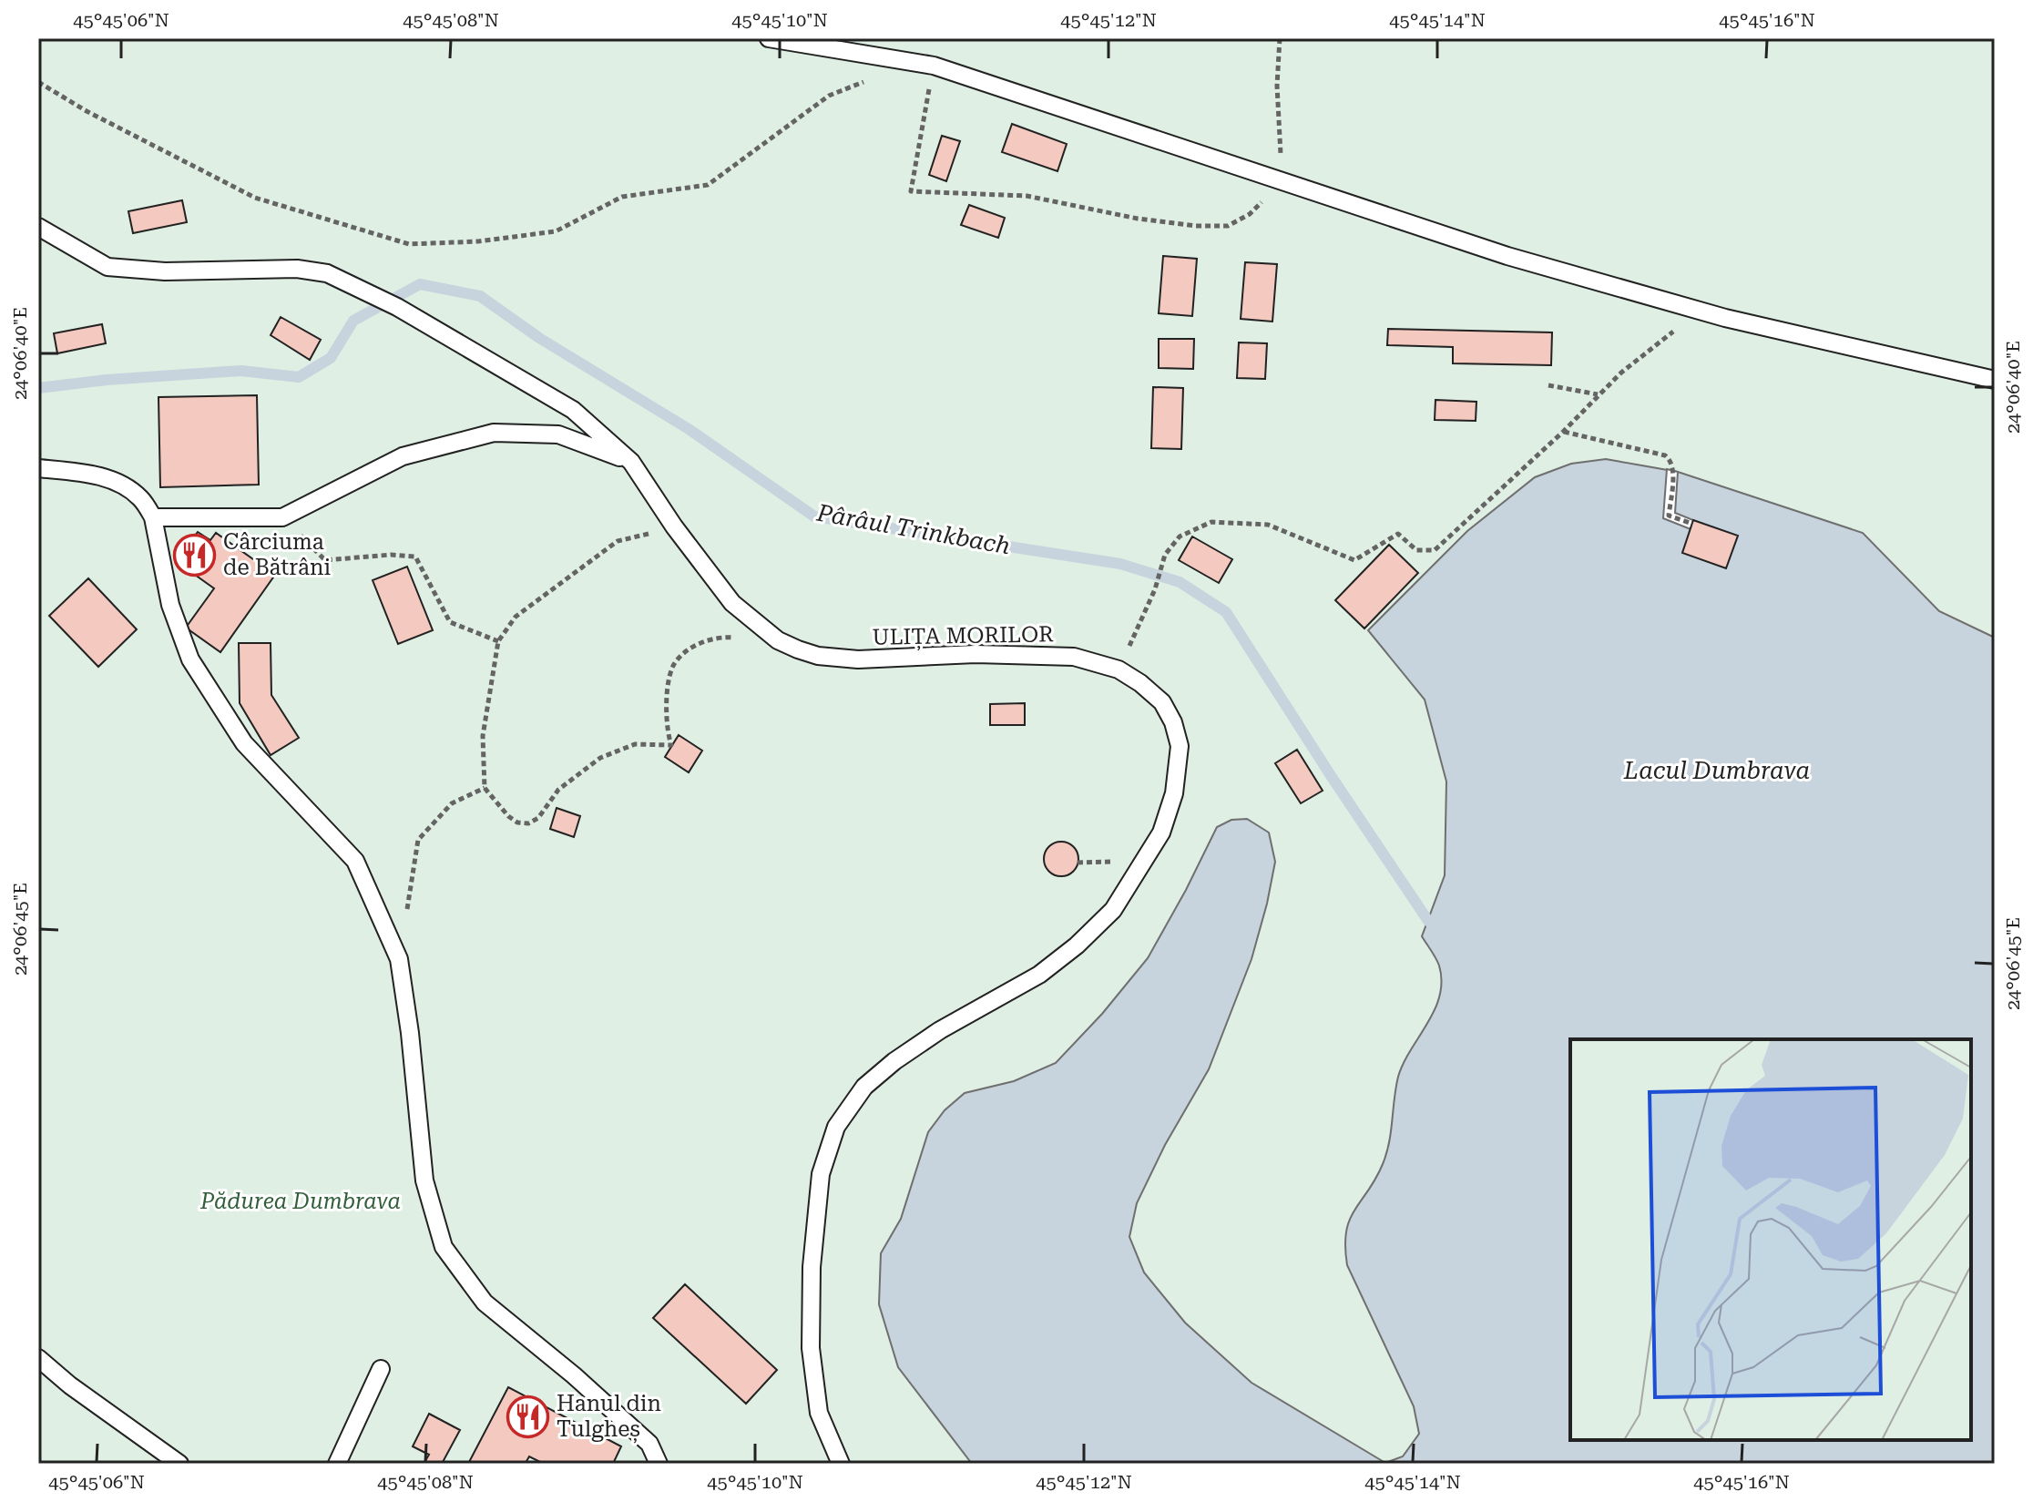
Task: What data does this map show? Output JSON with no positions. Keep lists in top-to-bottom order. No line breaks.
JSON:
{"streets":{"lane":["ULIȚA MORILOR"]},"water":["Pârâul Trinkbach","Lacul Dumbrava"],"parks":["Pădurea Dumbrava"],"places":{"restaurant":["Cârciuma de Bătrâni","Hanul din Tulgheș"]},"coordinates":["45°45'06\"N","45°45'08\"N","45°45'10\"N","45°45'12\"N","45°45'14\"N","45°45'16\"N","24°06'40\"E","24°06'45\"E"]}
